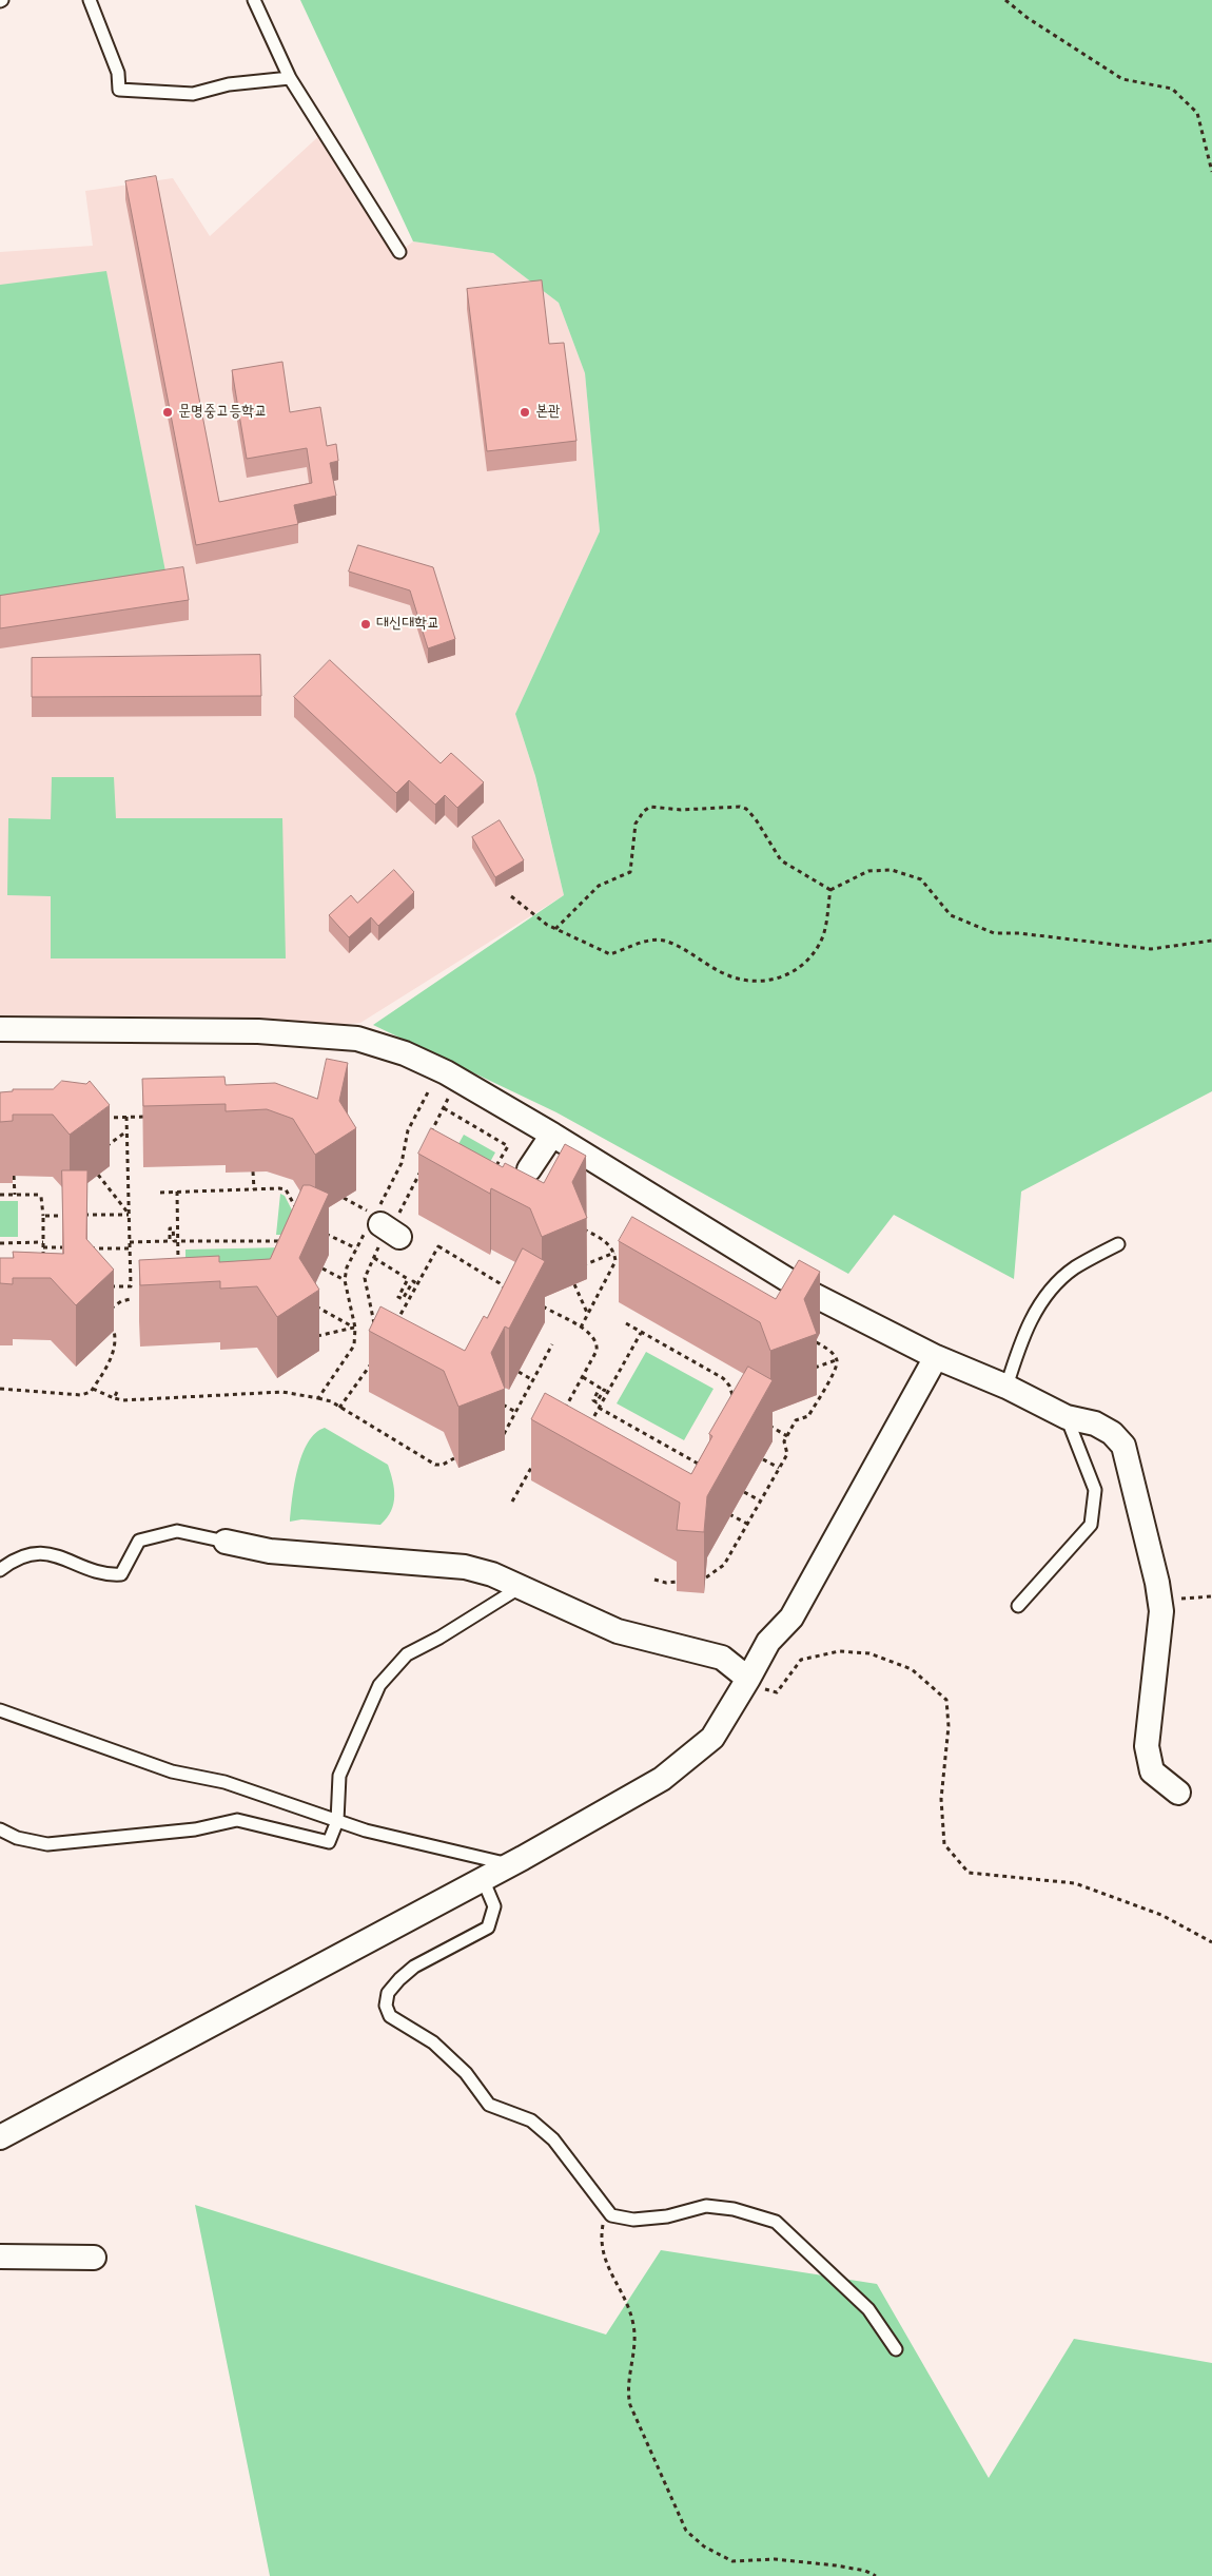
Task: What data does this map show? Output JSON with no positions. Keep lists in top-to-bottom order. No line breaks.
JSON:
{"places":["문명중고등학교","본관","대신대학교"]}
